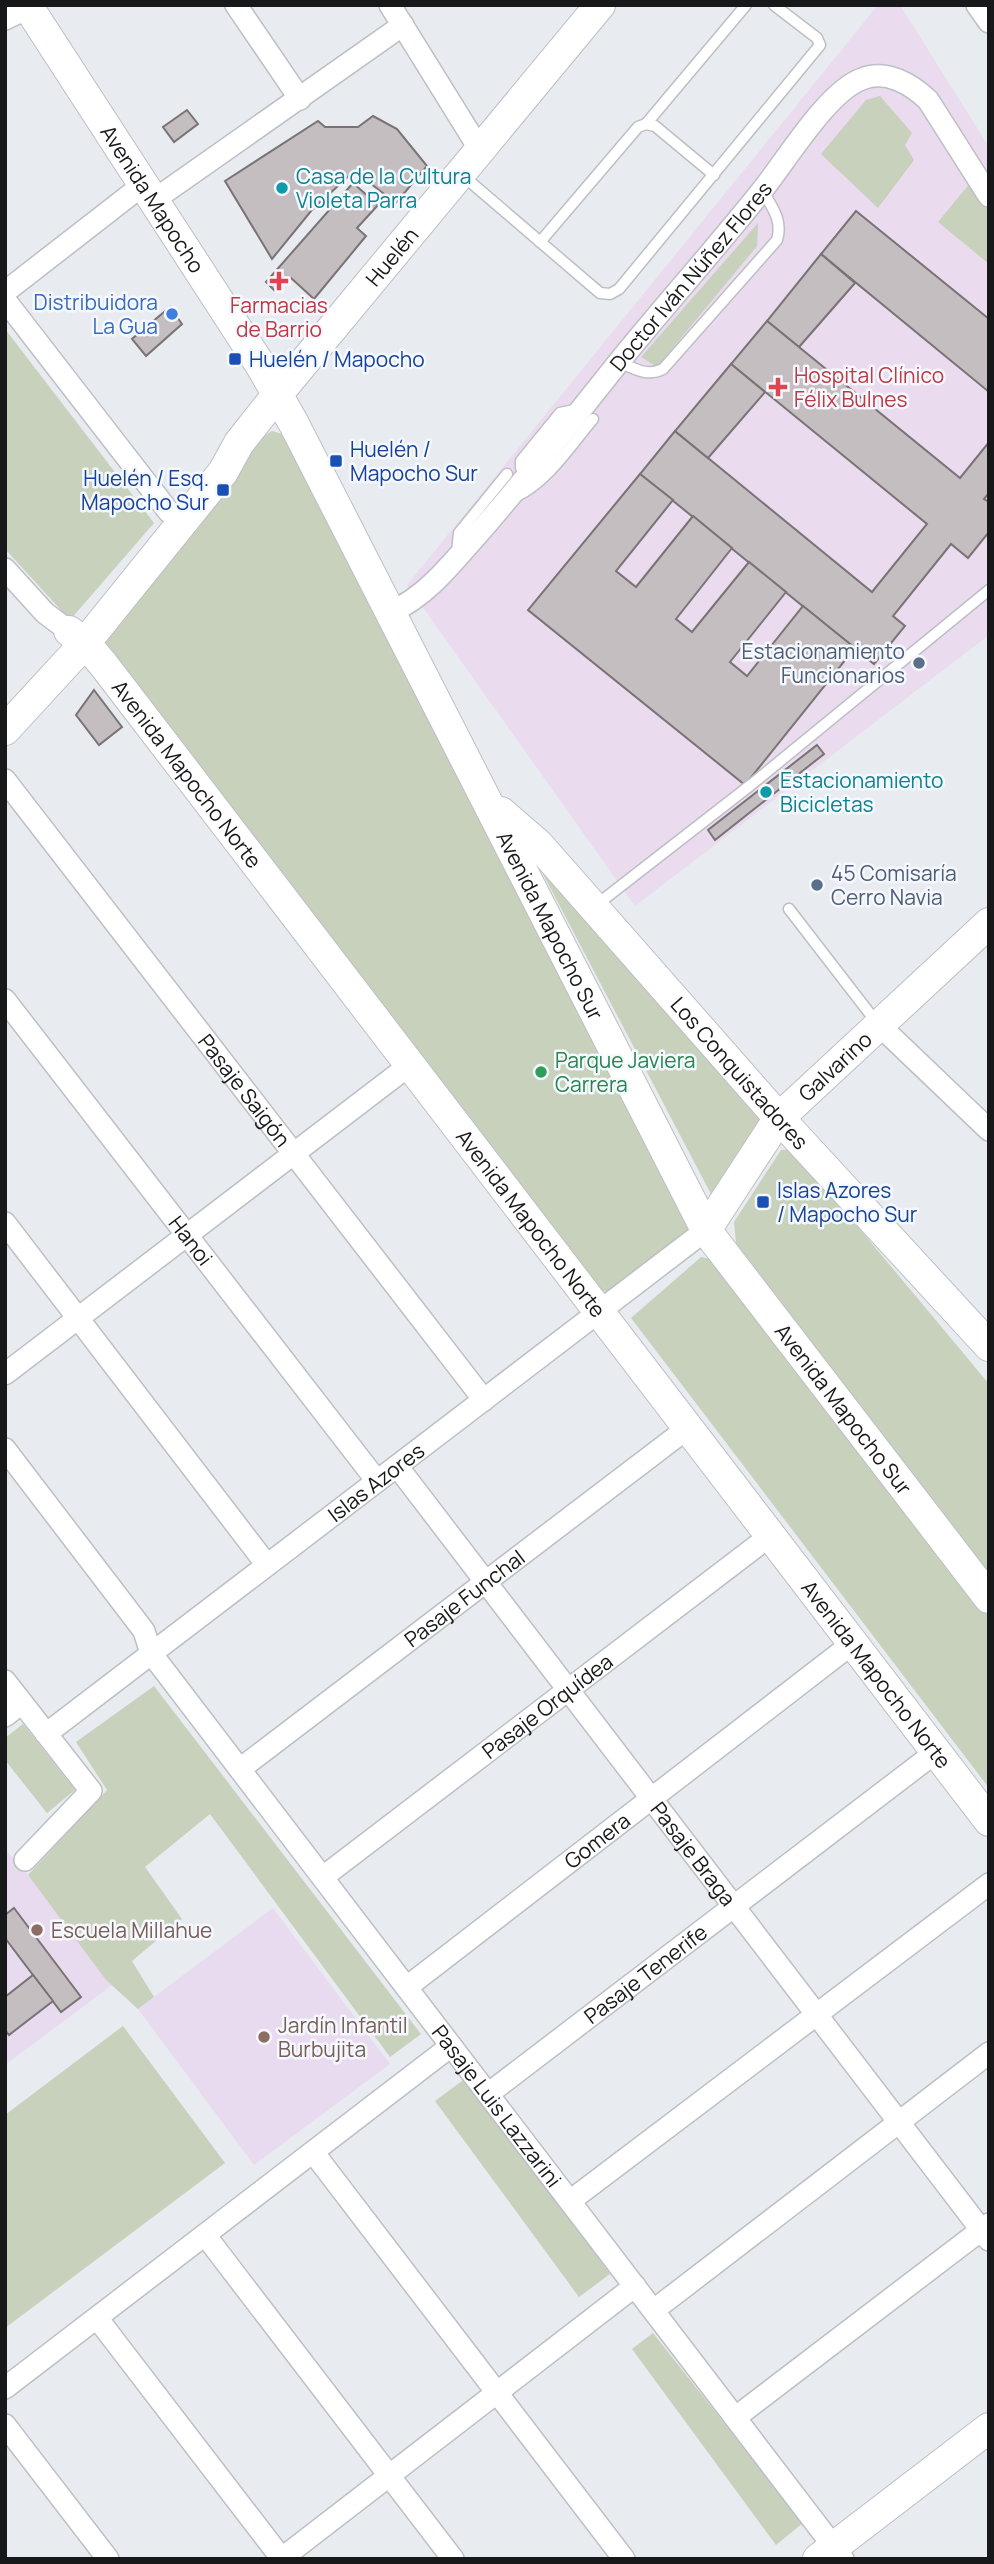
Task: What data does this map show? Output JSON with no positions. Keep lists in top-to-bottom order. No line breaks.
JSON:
{"streets":{"main road":["Avenida Mapocho","Huelén","Avenida Mapocho Norte","Avenida Mapocho Sur","Galvarino","Los Conquistadores"],"street":["Doctor Iván Núñez Flores","Pasaje Saigón","Hanoi","Islas Azores","Pasaje Funchal","Pasaje Orquídea","Gomera","Pasaje Braga","Pasaje Tenerife","Pasaje Luis Lazzarini"]},"crossings":[["Avenida Mapocho","Huelén"],["Avenida Mapocho","Avenida Mapocho Sur"],["Huelén","Avenida Mapocho Norte"],["Huelén","Avenida Mapocho Sur"],["Doctor Iván Núñez Flores","Avenida Mapocho Sur"],["Avenida Mapocho Norte","Islas Azores"],["Avenida Mapocho Norte","Pasaje Funchal"],["Avenida Mapocho Norte","Pasaje Orquídea"],["Avenida Mapocho Norte","Gomera"],["Avenida Mapocho Norte","Pasaje Tenerife"],["Avenida Mapocho Sur","Galvarino"],["Avenida Mapocho Sur","Los Conquistadores"],["Avenida Mapocho Sur","Islas Azores"],["Galvarino","Los Conquistadores"],["Galvarino","Islas Azores"],["Pasaje Saigón","Islas Azores"],["Hanoi","Islas Azores"],["Islas Azores","Pasaje Braga"],["Islas Azores","Pasaje Luis Lazzarini"],["Pasaje Funchal","Pasaje Braga"],["Pasaje Funchal","Pasaje Luis Lazzarini"],["Pasaje Orquídea","Pasaje Braga"],["Pasaje Orquídea","Pasaje Luis Lazzarini"],["Gomera","Pasaje Braga"],["Gomera","Pasaje Luis Lazzarini"],["Pasaje Braga","Pasaje Tenerife"],["Pasaje Tenerife","Pasaje Luis Lazzarini"]],"places":{"other":["Casa de la Cultura Violeta Parra","Distribuidora La Gua","Estacionamiento Funcionarios","Estacionamiento Bicicletas","45 Comisaría Cerro Navia","Parque Javiera Carrera","Escuela Millahue","Jardín Infantil Burbujita"],"health":["Farmacias de Barrio","Hospital Clínico Félix Bulnes"],"transit":["Huelén / Mapocho","Huelén / Mapocho Sur","Huelén / Esq. Mapocho Sur","Islas Azores / Mapocho Sur"]}}
